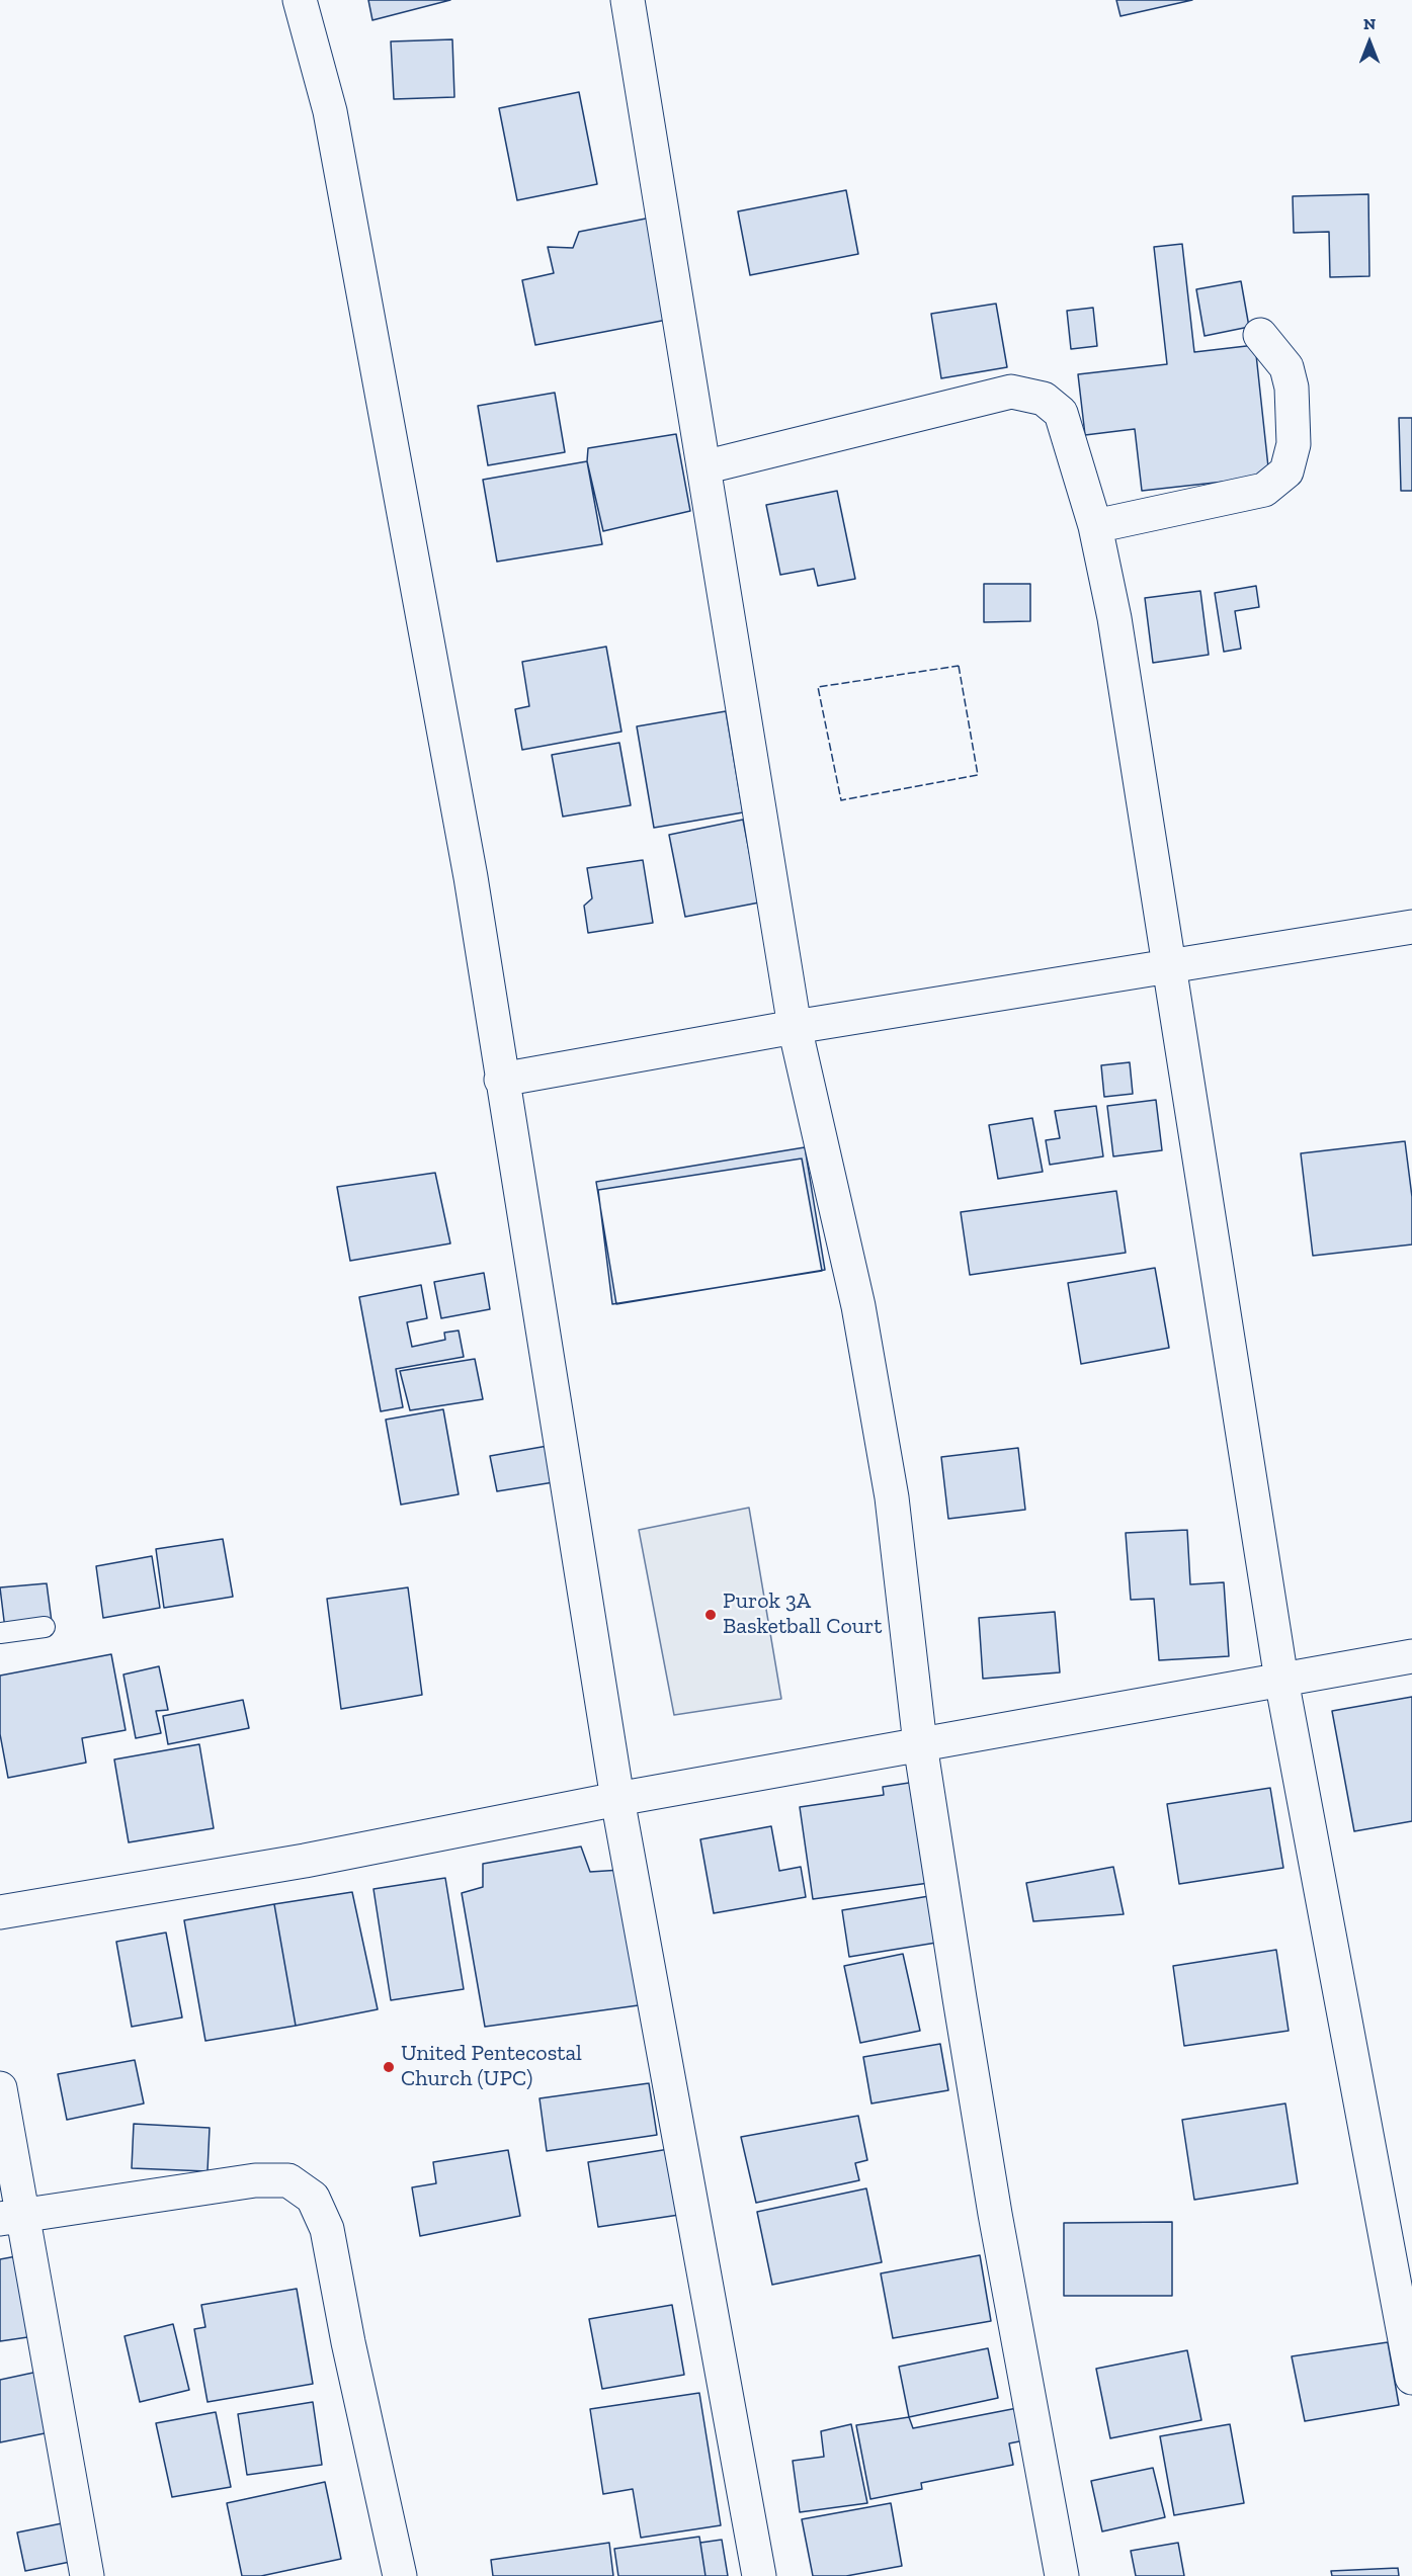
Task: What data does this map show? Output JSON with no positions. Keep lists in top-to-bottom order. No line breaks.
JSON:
{"places":["Purok 3A Basketball Court","United Pentecostal Church (UPC)"],"north":"top"}
